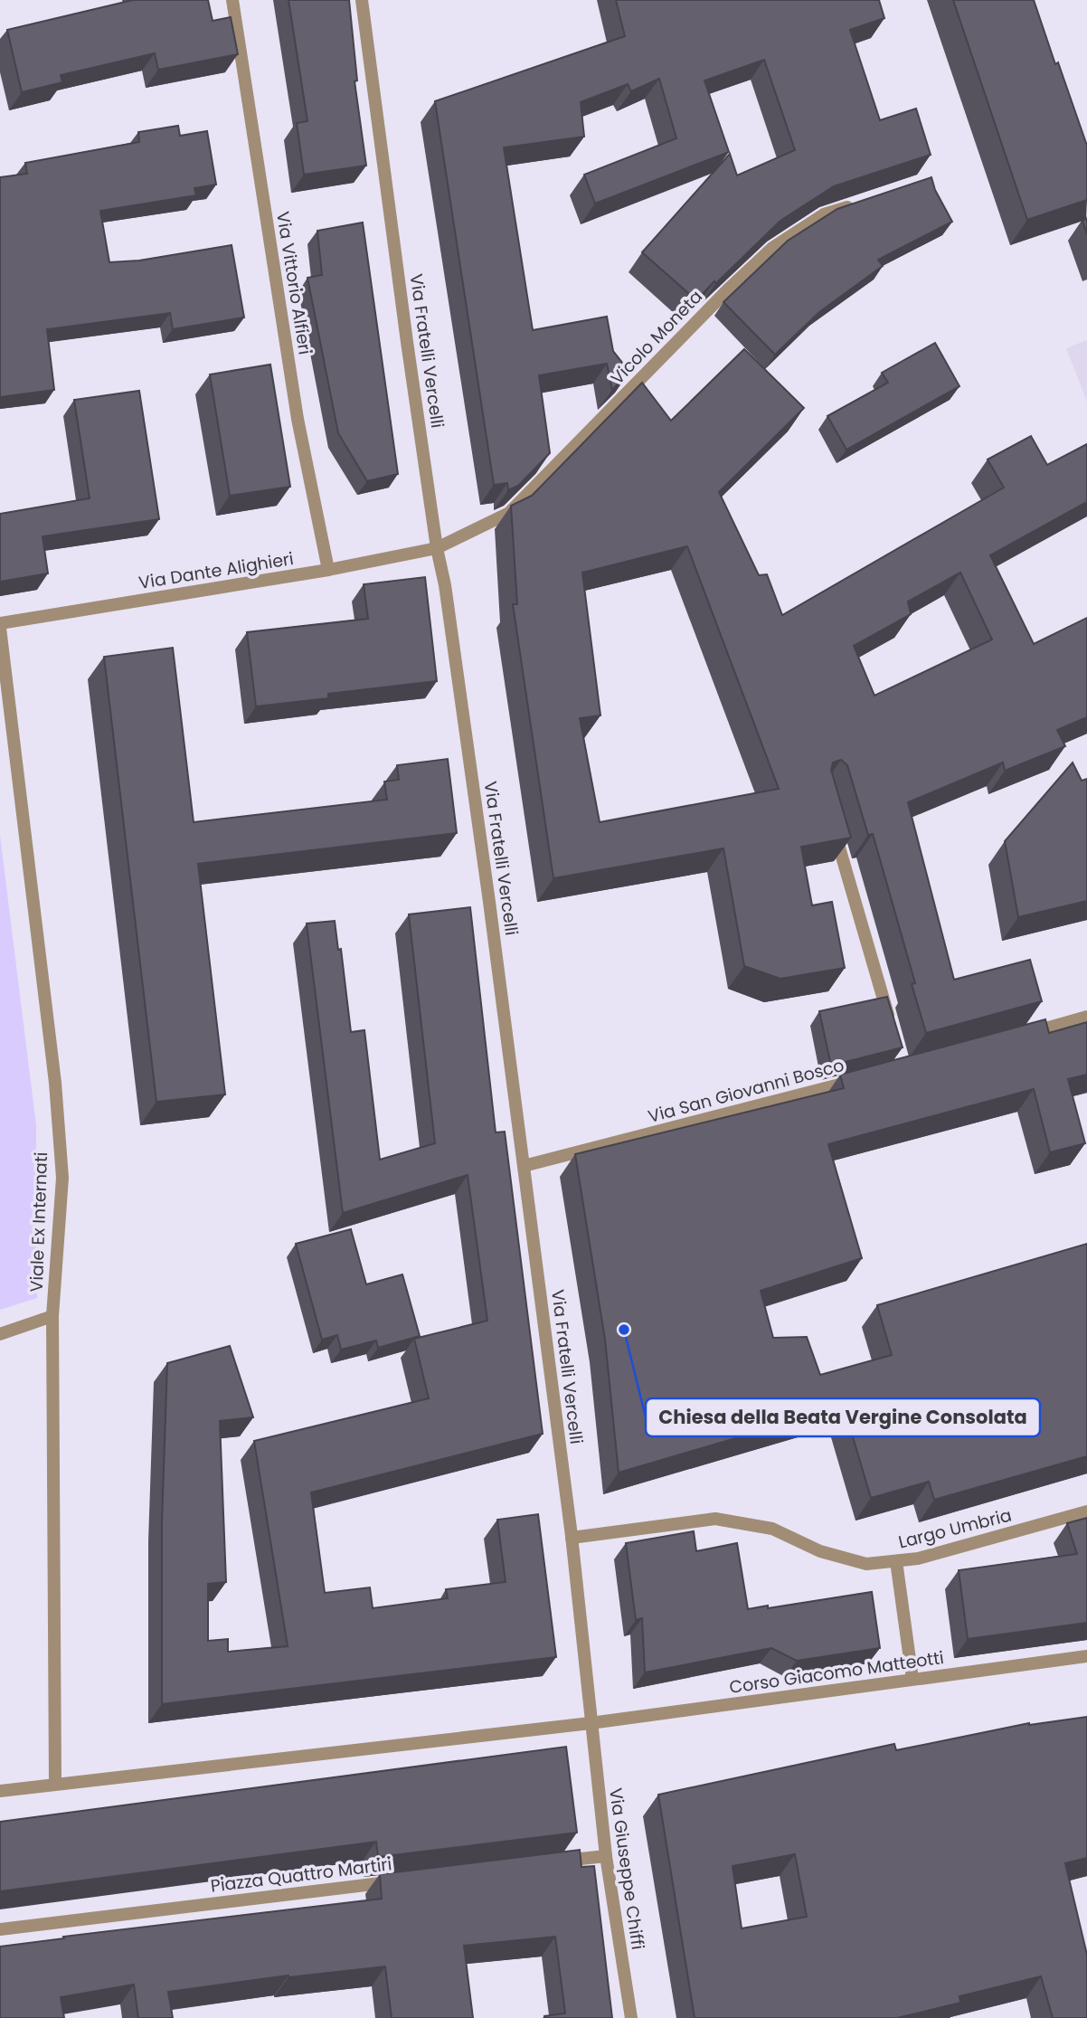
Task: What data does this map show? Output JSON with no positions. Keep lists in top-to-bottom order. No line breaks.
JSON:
{"streets":{"street":["Via Vittorio Alfieri","Vicolo Moneta","Via Fratelli Vercelli","Via Dante Alighieri","Via San Giovanni Bosco","Viale Ex Internati","Largo Umbria","Corso Giacomo Matteotti","Via Giuseppe Chiffi","Piazza Quattro Martiri"]},"crossings":[["Via Vittorio Alfieri","Via Dante Alighieri"],["Vicolo Moneta","Via Fratelli Vercelli"],["Vicolo Moneta","Via Dante Alighieri"],["Via Fratelli Vercelli","Via Dante Alighieri"],["Via Fratelli Vercelli","Via San Giovanni Bosco"],["Via Fratelli Vercelli","Largo Umbria"],["Via Fratelli Vercelli","Corso Giacomo Matteotti"],["Via Fratelli Vercelli","Via Giuseppe Chiffi"],["Via Dante Alighieri","Viale Ex Internati"],["Corso Giacomo Matteotti","Via Giuseppe Chiffi"]],"places":["Chiesa della Beata Vergine Consolata"]}
